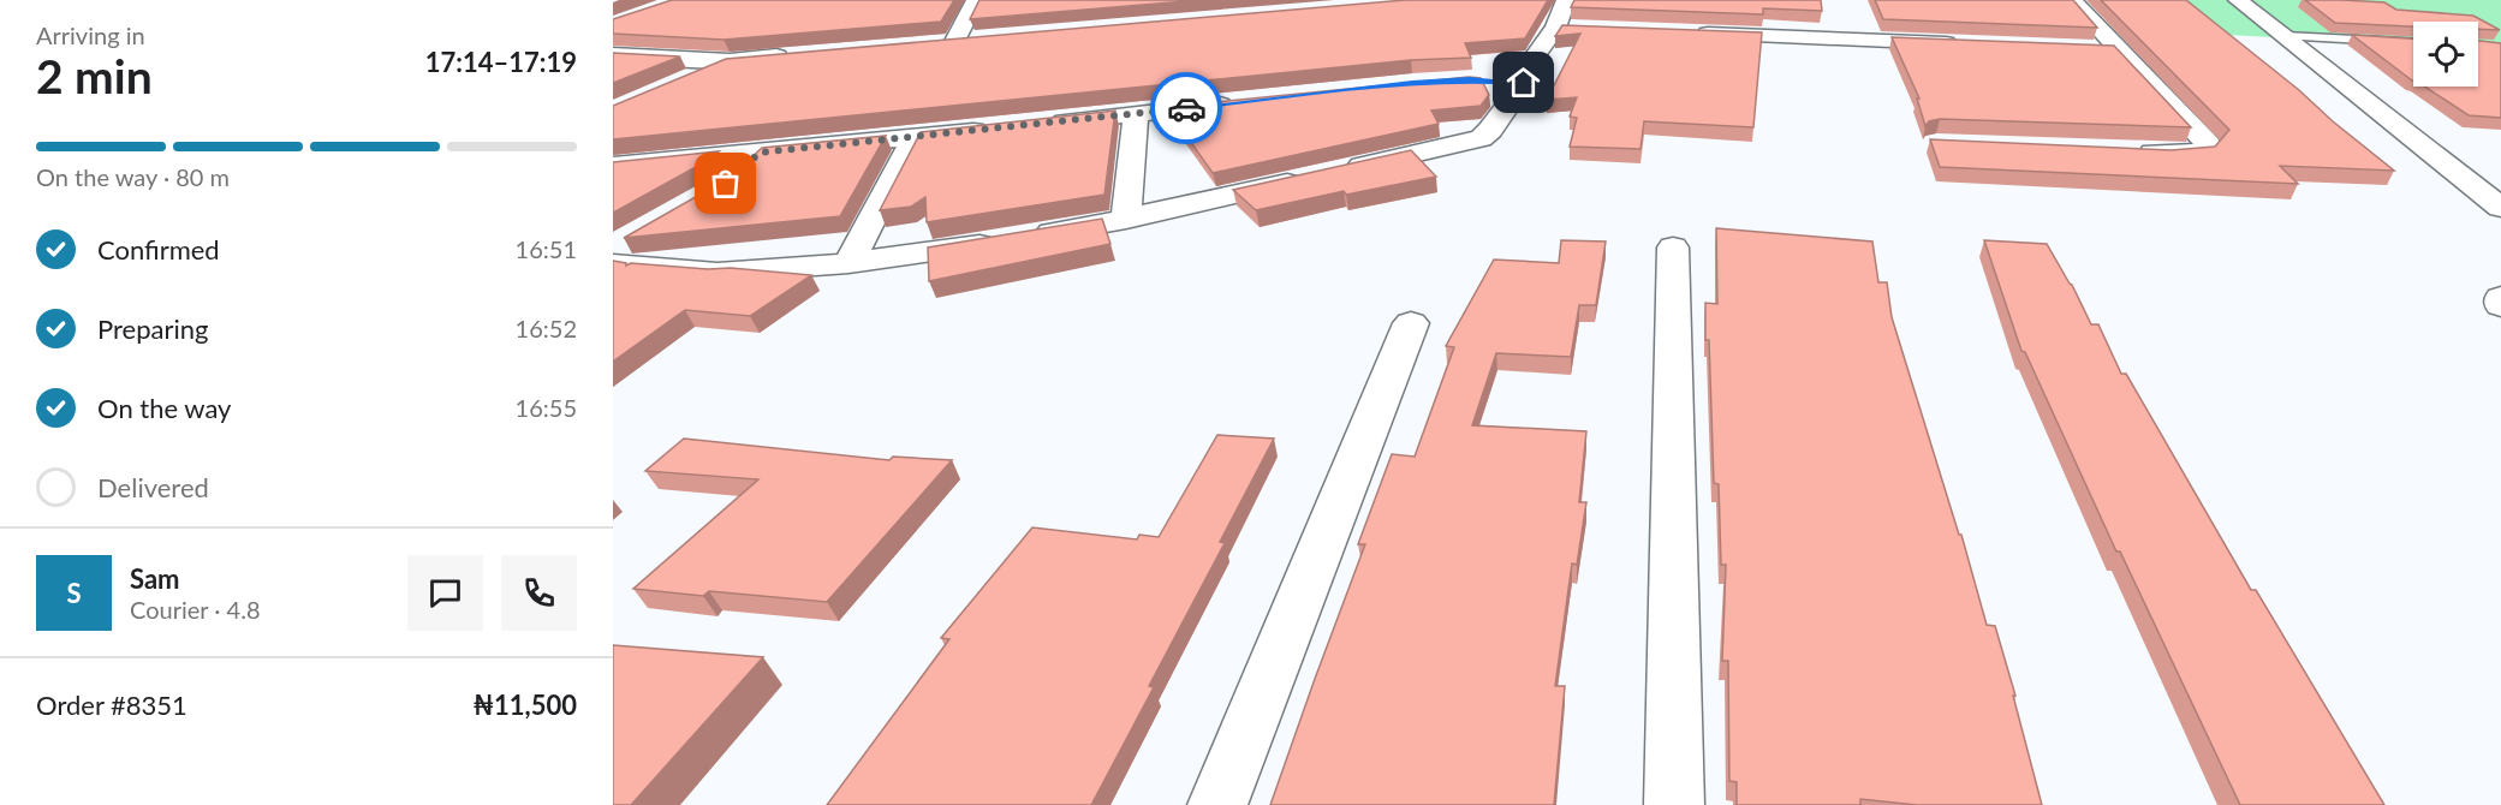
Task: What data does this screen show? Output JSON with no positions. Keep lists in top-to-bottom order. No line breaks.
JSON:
{"page":{"heading":["2 min","Arriving in","17:14–17:19"],"panel":["Sam","Courier · 4.8","Order #8351","₦11,500"],"bar":"On the way · 80 m","list":[["Confirmed","16:51"],["Preparing","16:52"],["On the way","16:55"],"Delivered"],"round":"S"}}
